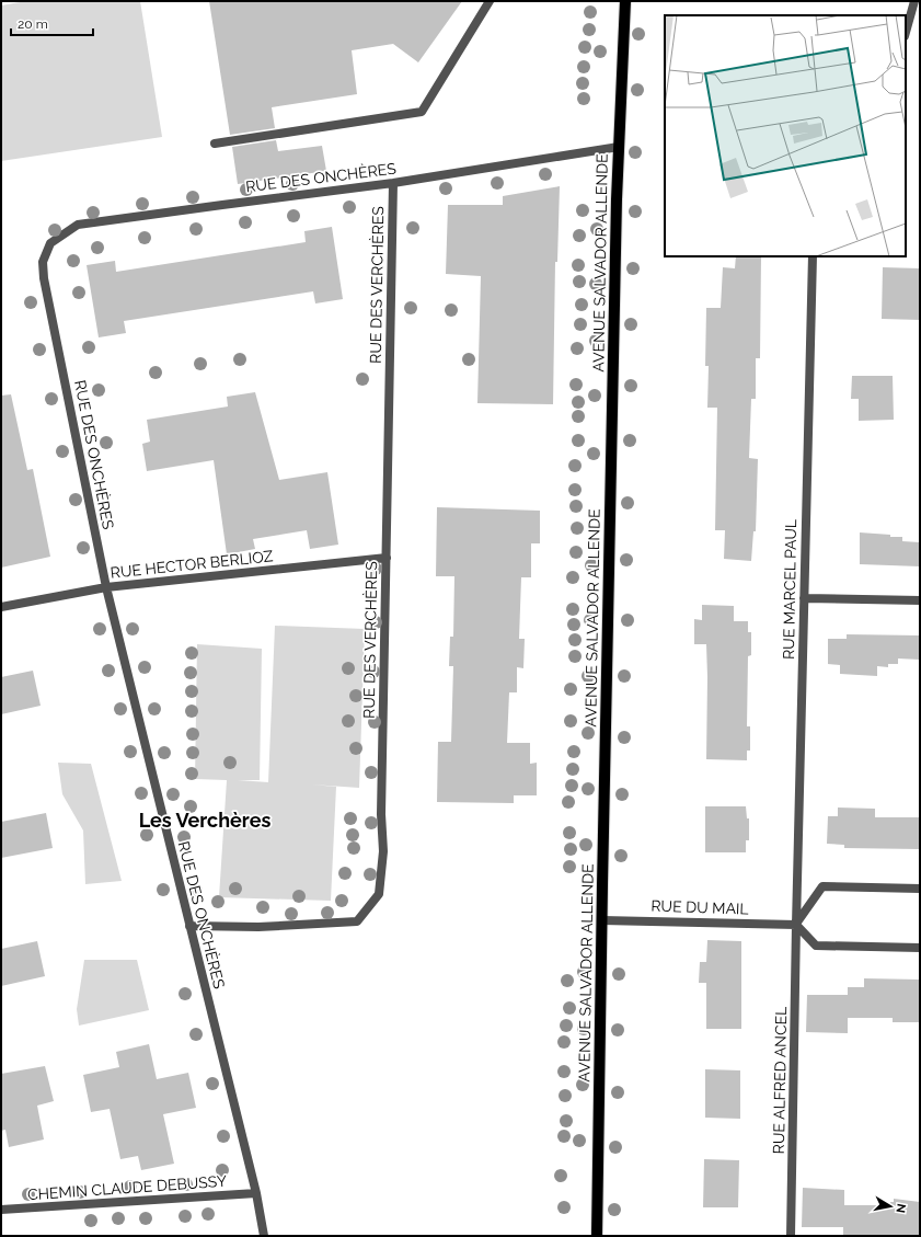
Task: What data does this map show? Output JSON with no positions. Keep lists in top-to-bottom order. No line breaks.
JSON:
{"streets":{"main road":["AVENUE SALVADOR ALLENDE"],"street":["RUE DES ONCHÈRES","RUE DES VERCHÈRES","RUE HECTOR BERLIOZ","RUE MARCEL PAUL","RUE DU MAIL","RUE ALFRED ANCEL","CHEMIN CLAUDE DEBUSSY"]},"crossings":[["RUE DES ONCHÈRES","AVENUE SALVADOR ALLENDE"],["RUE DES ONCHÈRES","RUE DES VERCHÈRES"],["RUE DES ONCHÈRES","RUE HECTOR BERLIOZ"],["RUE DES ONCHÈRES","CHEMIN CLAUDE DEBUSSY"],["AVENUE SALVADOR ALLENDE","RUE DU MAIL"],["RUE DES VERCHÈRES","RUE HECTOR BERLIOZ"],["RUE MARCEL PAUL","RUE DU MAIL"],["RUE MARCEL PAUL","RUE ALFRED ANCEL"],["RUE DU MAIL","RUE ALFRED ANCEL"]],"districts":["Les Verchères"],"scale_bar":"20 m","north":"right"}
